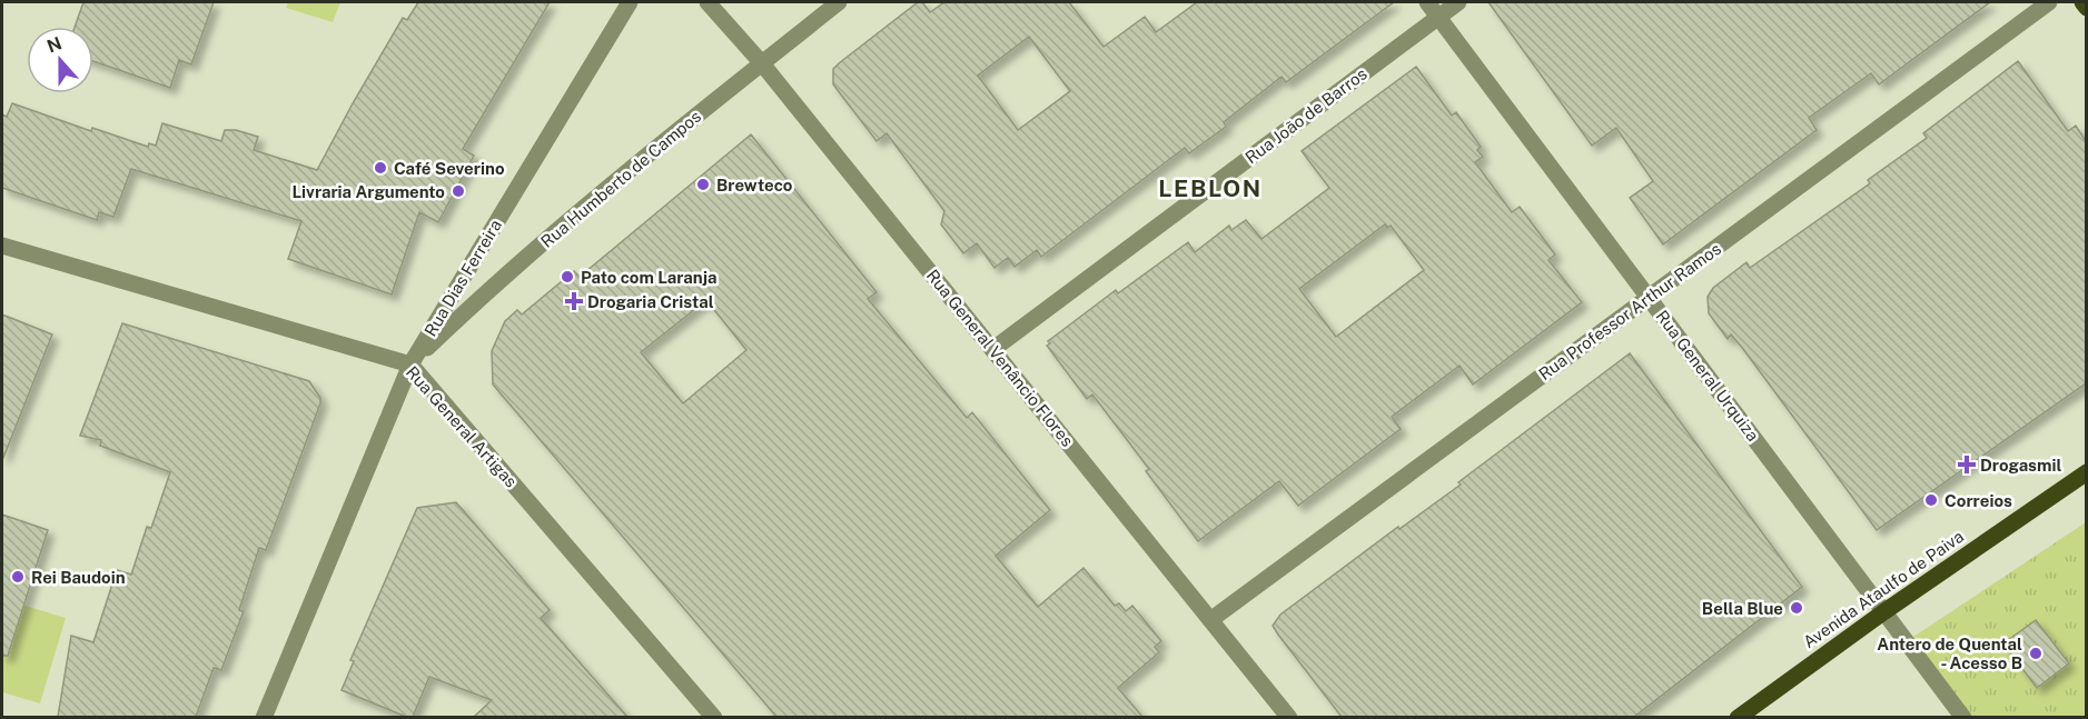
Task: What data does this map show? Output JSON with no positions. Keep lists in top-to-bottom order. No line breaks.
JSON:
{"streets":{"main road":["Avenida Ataulfo de Paiva"],"street":["Rua João de Barros","Rua Humberto de Campos","Rua Dias Ferreira","Rua Professor Arthur Ramos","Rua General Venâncio Flores","Rua General Urquiza","Rua General Artigas"]},"crossings":[["Rua João de Barros","Rua General Venâncio Flores"],["Rua João de Barros","Rua General Urquiza"],["Rua Humberto de Campos","Rua Dias Ferreira"],["Rua Humberto de Campos","Rua General Venâncio Flores"],["Rua Humberto de Campos","Rua General Artigas"],["Rua Dias Ferreira","Rua General Artigas"],["Rua Professor Arthur Ramos","Rua General Venâncio Flores"],["Rua Professor Arthur Ramos","Rua General Urquiza"],["Rua General Urquiza","Avenida Ataulfo de Paiva"]],"districts":["LEBLON"],"places":{"other":["Café Severino","Brewteco","Livraria Argumento","Pato com Laranja","Correios","Rei Baudoin","Bella Blue","Antero de Quental - Acesso B"],"health":["Drogaria Cristal","Drogasmil"]},"north":"top"}
